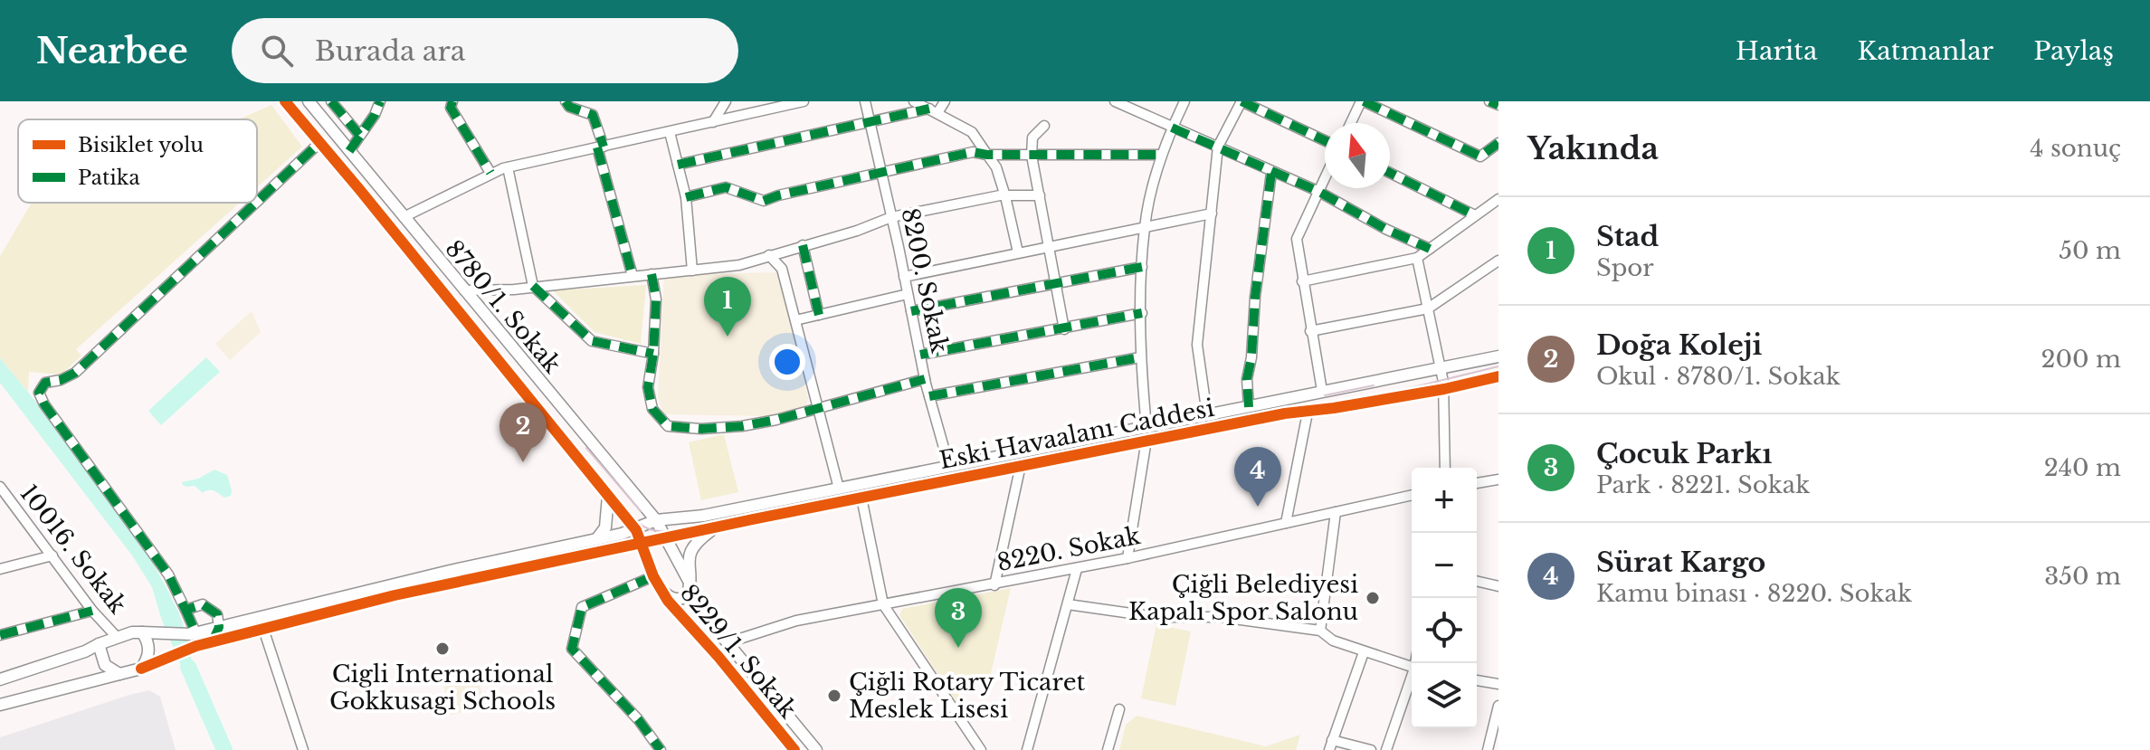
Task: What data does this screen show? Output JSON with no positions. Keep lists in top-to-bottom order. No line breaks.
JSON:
{"streets":{"street":["8200. Sokak","8780/1. Sokak","Eski Havaalanı Caddesi","10016. Sokak","8220. Sokak","8229/1. Sokak"]},"crossings":[["8200. Sokak","Eski Havaalanı Caddesi"],["8780/1. Sokak","Eski Havaalanı Caddesi"],["8780/1. Sokak","8229/1. Sokak"],["Eski Havaalanı Caddesi","10016. Sokak"],["Eski Havaalanı Caddesi","8229/1. Sokak"],["8220. Sokak","8229/1. Sokak"]],"places":["Çiğli Belediyesi Kapalı Spor Salonu","Cigli International Gokkusagi Schools","Çiğli Rotary Ticaret Meslek Lisesi"],"legend":["Bisiklet yolu","Patika"],"north":"top","page":{"header":"Nearbee","search":"Burada ara","nav":["Harita","Katmanlar","Paylaş"],"heading":["Yakında","4 sonuç"],"list":[{"mark":"1","name":"Stad","note":"Spor","value":"50 m"},{"mark":"2","name":"Doğa Koleji","note":"Okul · 8780/1. Sokak","value":"200 m"},{"mark":"3","name":"Çocuk Parkı","note":"Park · 8221. Sokak","value":"240 m"},{"mark":"4","name":"Sürat Kargo","note":"Kamu binası · 8220. Sokak","value":"350 m"}],"pins":["1","2","4","3"],"map_buttons":["+","−"]}}
